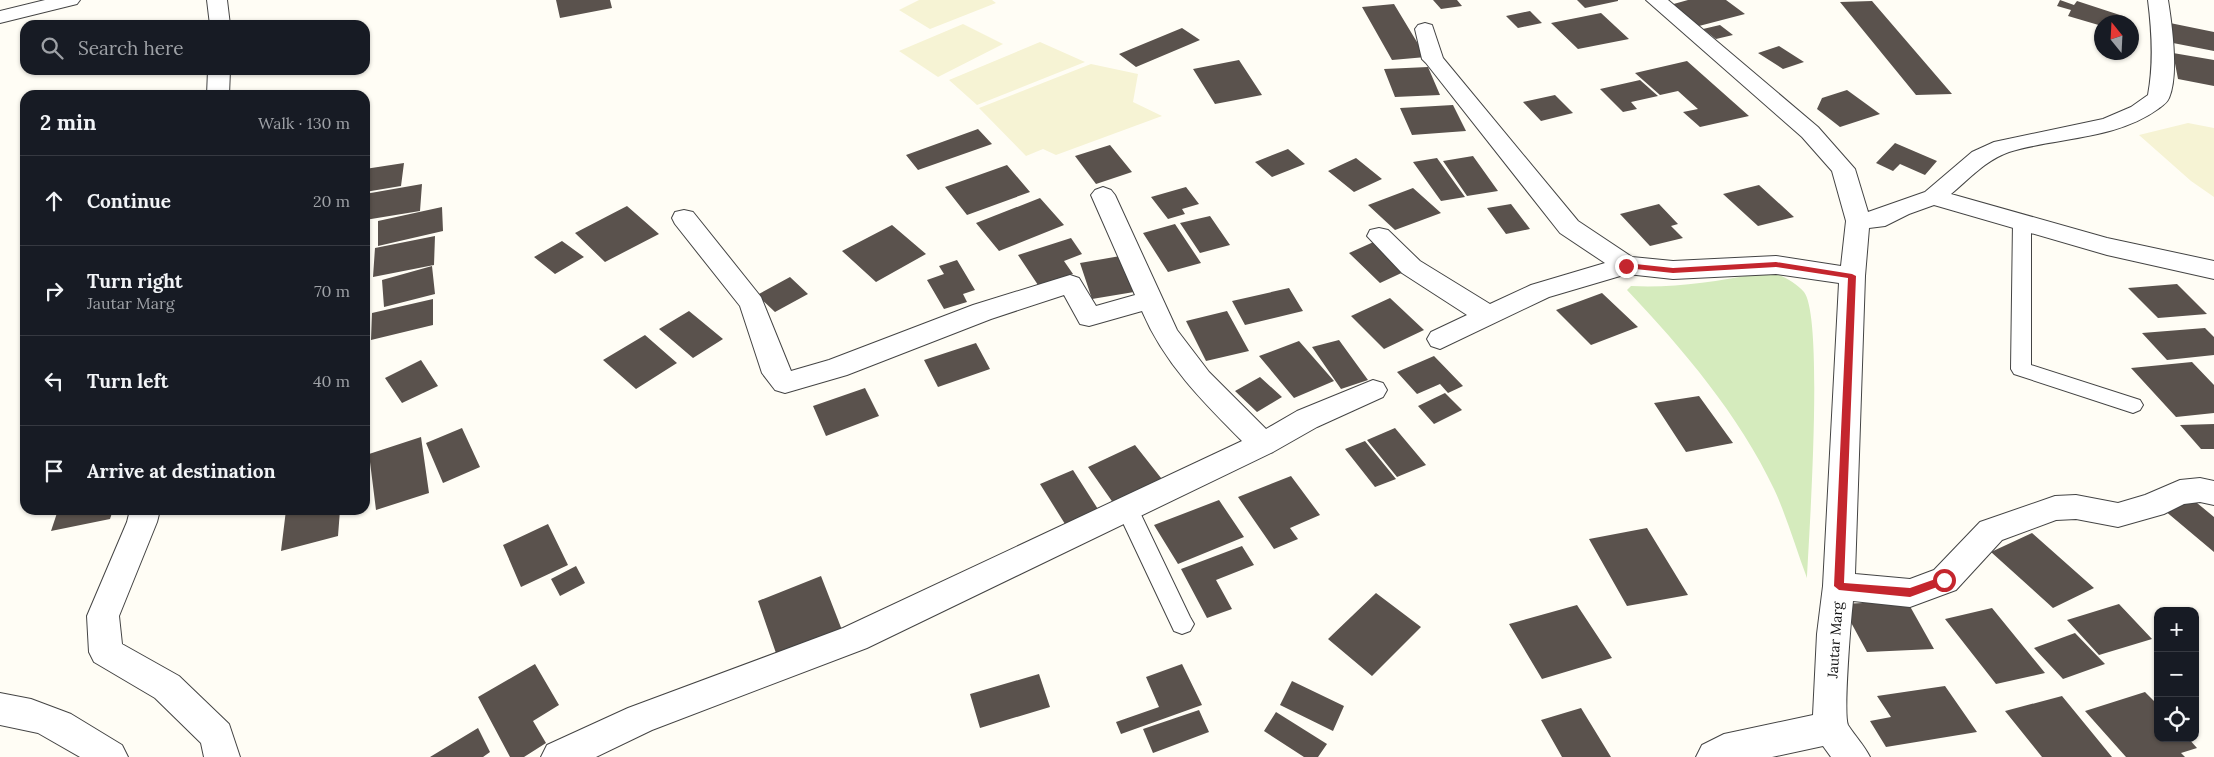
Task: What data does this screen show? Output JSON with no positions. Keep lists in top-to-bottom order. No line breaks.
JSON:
{"streets":{"street":["Jautar Marg"]},"north":"top","page":{"search":"Search here","heading":["2 min","Walk · 130 m"],"list":[["Continue","20 m"],["Turn right","Jautar Marg","70 m"],["Turn left","40 m"],"Arrive at destination"],"map_buttons":["+","−"]}}
